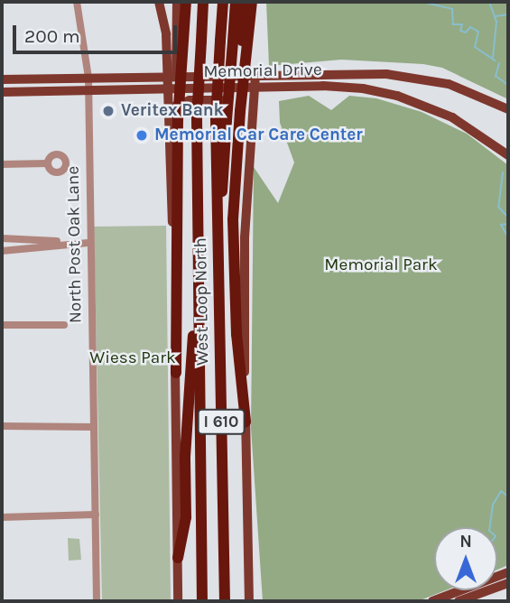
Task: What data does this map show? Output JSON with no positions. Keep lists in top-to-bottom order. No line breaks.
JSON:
{"streets":{"highway":["West Loop North","I 610"],"main road":["Memorial Drive"],"street":["North Post Oak Lane"]},"crossings":[["Memorial Drive","North Post Oak Lane"]],"parks":["Memorial Park","Wiess Park"],"places":["Veritex Bank","Memorial Car Care Center"],"scale_bar":"200 m","north":"top"}
